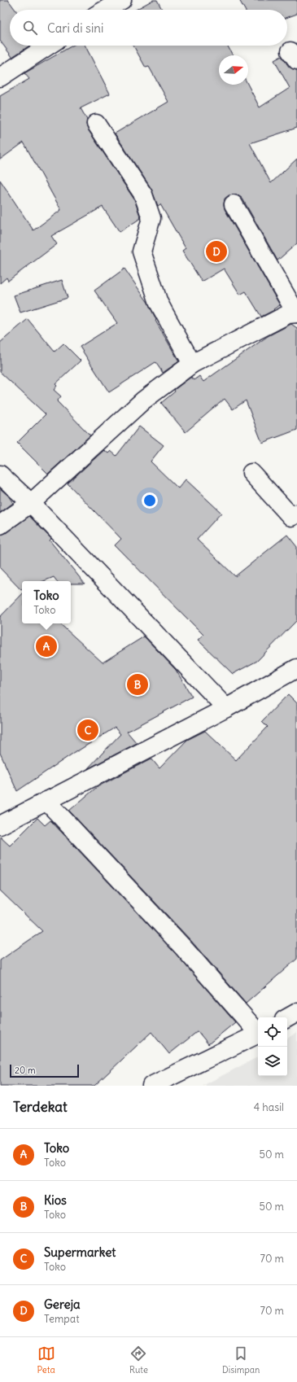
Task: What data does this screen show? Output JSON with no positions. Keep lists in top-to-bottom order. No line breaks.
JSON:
{"scale_bar":"20 m","north":"right","page":{"search":"Cari di sini","pins":["D","A","B","C"],"popup":["Toko","Toko"],"scale":"20 m","heading":["Terdekat","4 hasil"],"list":[{"mark":"A","name":"Toko","note":"Toko","value":"50 m"},{"mark":"B","name":"Kios","note":"Toko","value":"50 m"},{"mark":"C","name":"Supermarket","note":"Toko","value":"70 m"},{"mark":"D","name":"Gereja","note":"Tempat","value":"70 m"}],"nav":["Peta","Rute","Disimpan"]}}
